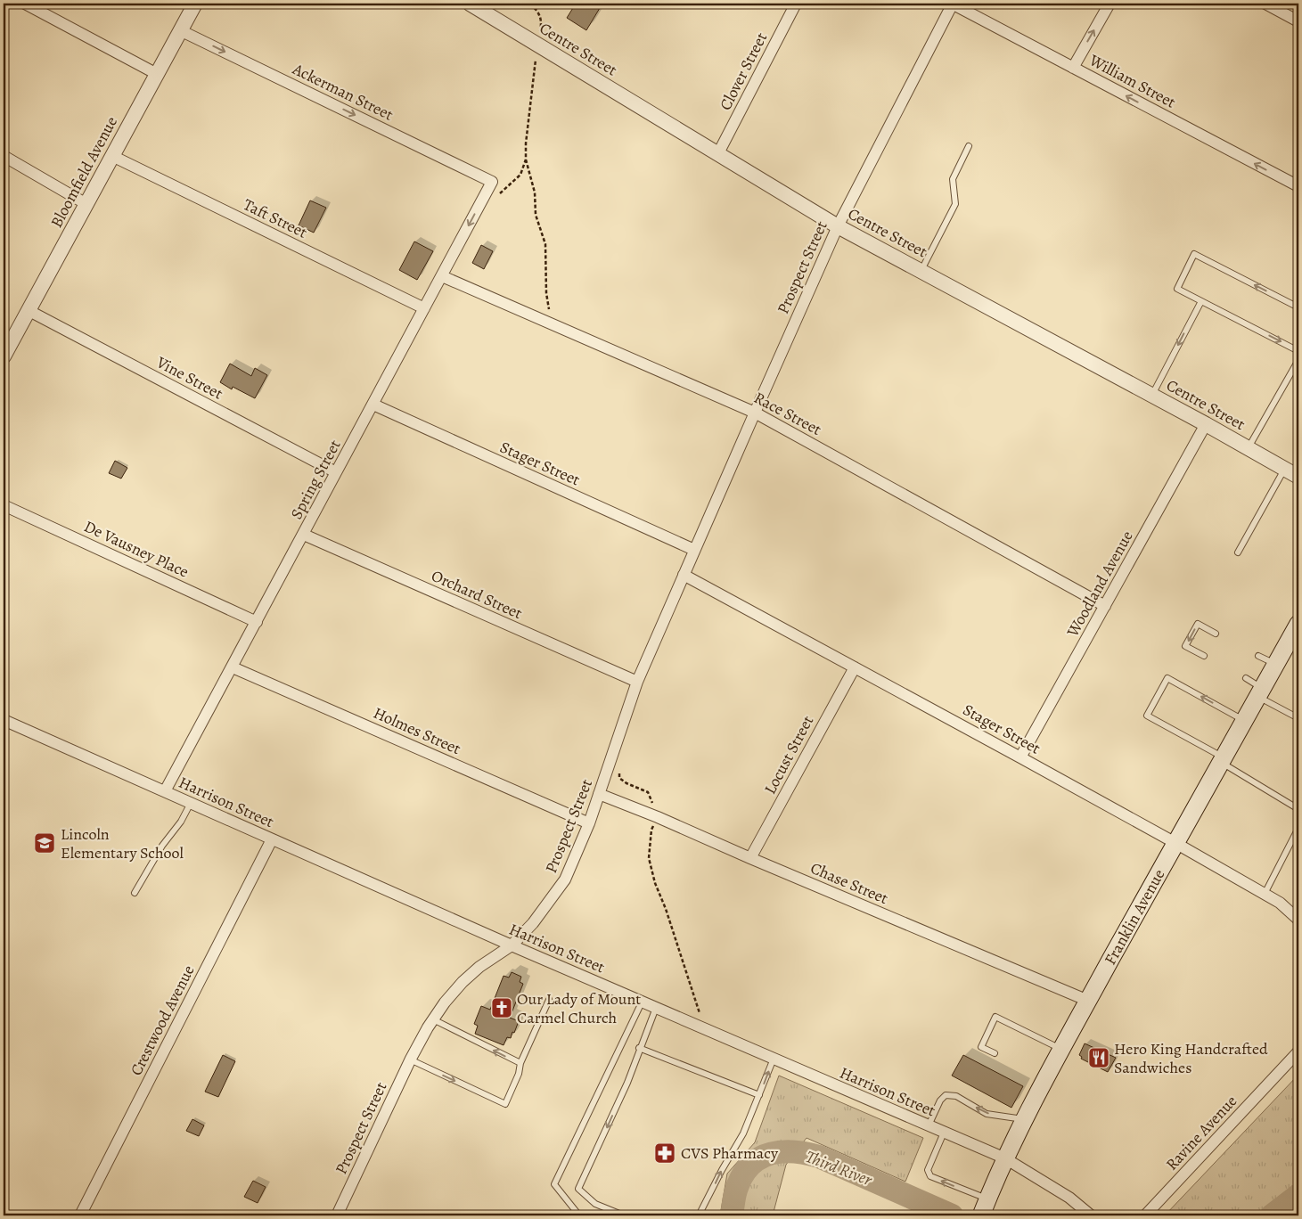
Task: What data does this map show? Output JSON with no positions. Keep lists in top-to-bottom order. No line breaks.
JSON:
{"streets":{"main road":["Franklin Avenue"],"street":["Centre Street","Clover Street","William Street","Ackerman Street","Bloomfield Avenue","Taft Street","Prospect Street","Vine Street","Race Street","Stager Street","Spring Street","De Vausney Place","Woodland Avenue","Orchard Street","Holmes Street","Locust Street","Harrison Street","Chase Street","Crestwood Avenue","Ravine Avenue"]},"crossings":[["Centre Street","Clover Street"],["Centre Street","Prospect Street"],["Centre Street","Woodland Avenue"],["William Street","Prospect Street"],["Ackerman Street","Bloomfield Avenue"],["Ackerman Street","Spring Street"],["Bloomfield Avenue","Taft Street"],["Bloomfield Avenue","Vine Street"],["Taft Street","Spring Street"],["Prospect Street","Race Street"],["Prospect Street","Stager Street"],["Prospect Street","Orchard Street"],["Prospect Street","Holmes Street"],["Prospect Street","Harrison Street"],["Prospect Street","Chase Street"],["Vine Street","Spring Street"],["Race Street","Spring Street"],["Race Street","Woodland Avenue"],["Stager Street","Spring Street"],["Stager Street","Woodland Avenue"],["Stager Street","Locust Street"],["Stager Street","Franklin Avenue"],["Spring Street","De Vausney Place"],["Spring Street","Orchard Street"],["Spring Street","Holmes Street"],["Spring Street","Harrison Street"],["Locust Street","Chase Street"],["Harrison Street","Franklin Avenue"],["Harrison Street","Crestwood Avenue"],["Chase Street","Franklin Avenue"]],"one_way":["William Street","Ackerman Street"],"water":["Third River"],"places":{"school or university":["Lincoln Elementary School"],"church":["Our Lady of Mount Carmel Church"],"restaurant":["Hero King Handcrafted Sandwiches"],"pharmacy":["CVS Pharmacy"]}}
